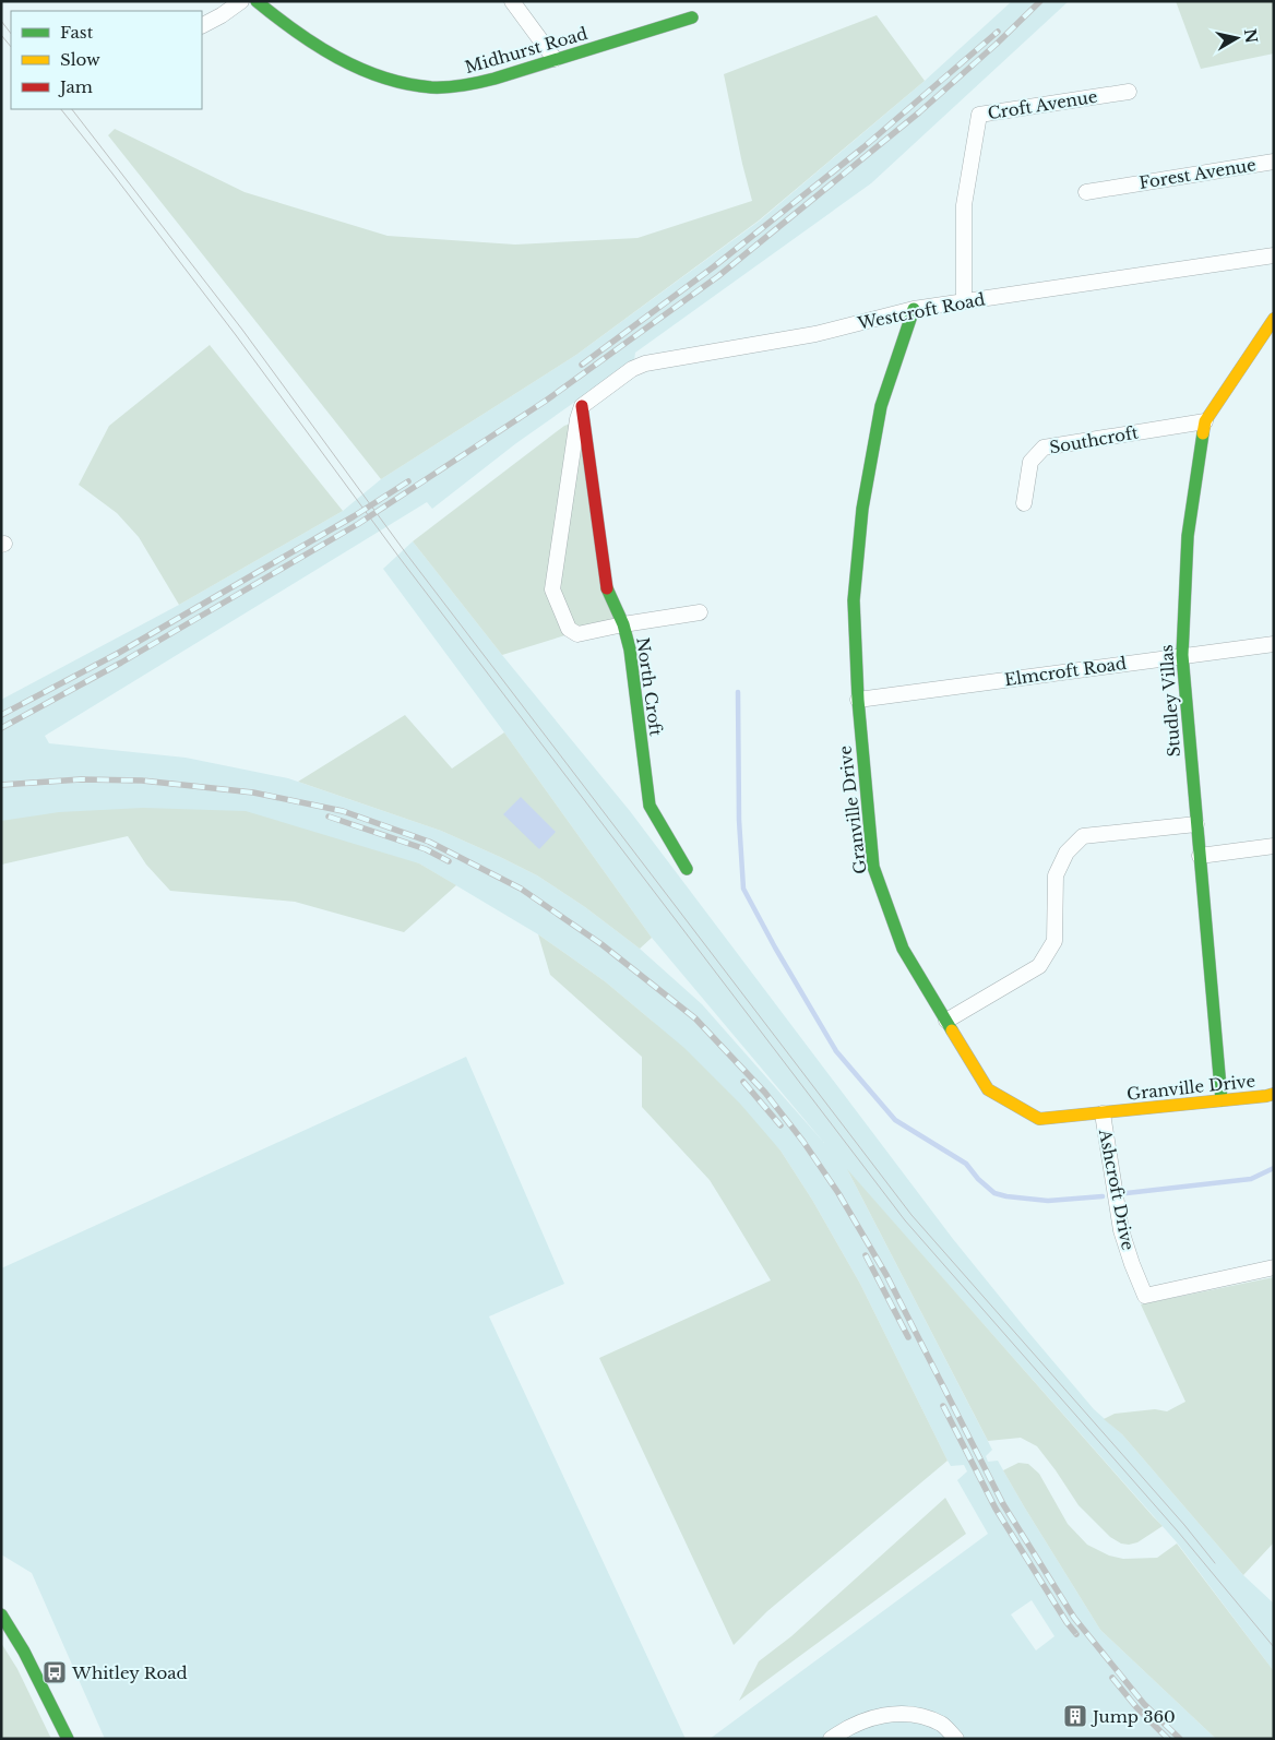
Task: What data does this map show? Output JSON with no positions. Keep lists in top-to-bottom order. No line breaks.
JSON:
{"streets":{"street":["Midhurst Road","Croft Avenue","Forest Avenue","Westcroft Road","Southcroft","Elmcroft Road","North Croft","Studley Villas","Granville Drive","Ashcroft Drive"]},"crossings":[["Croft Avenue","Westcroft Road"],["Westcroft Road","North Croft"],["Westcroft Road","Granville Drive"],["Southcroft","Studley Villas"],["Elmcroft Road","Studley Villas"],["Elmcroft Road","Granville Drive"],["Studley Villas","Granville Drive"],["Granville Drive","Ashcroft Drive"]],"places":{"bus stop":["Whitley Road"],"building":["Jump 360"]},"legend":["Fast","Slow","Jam"],"north":"right"}
